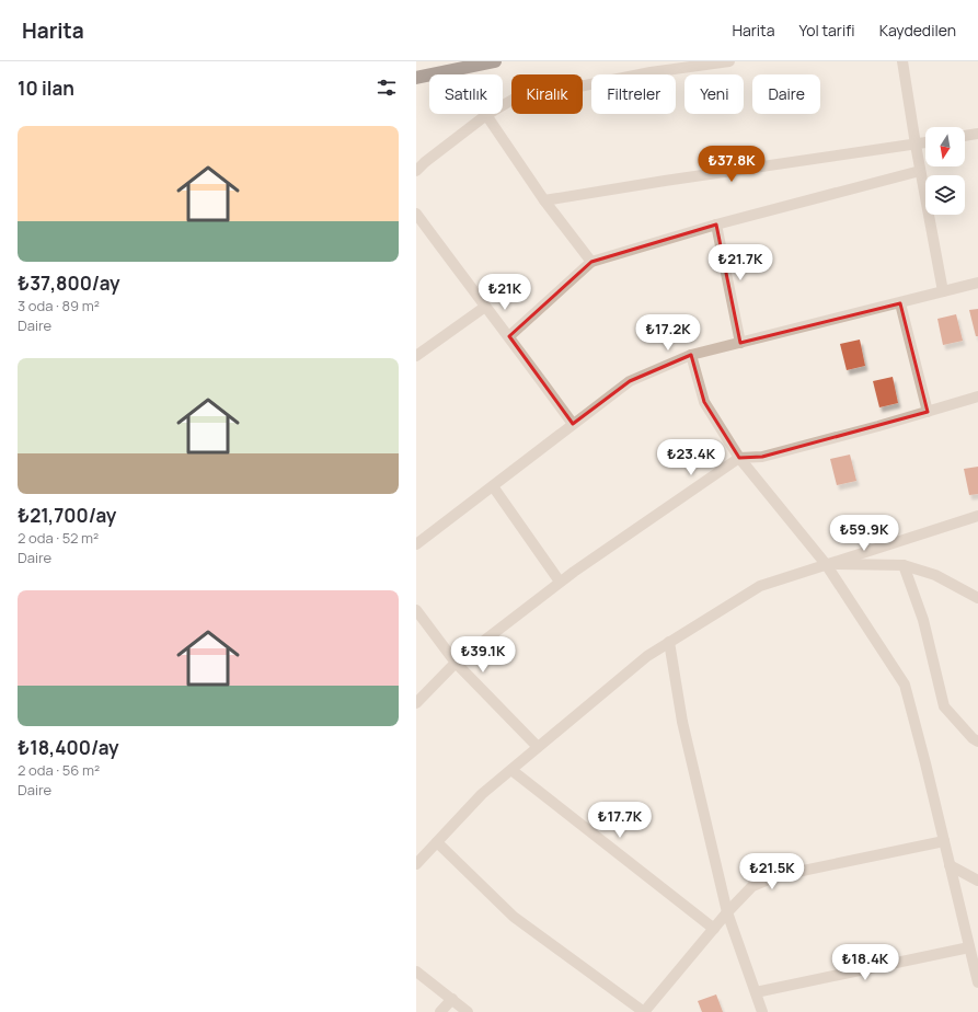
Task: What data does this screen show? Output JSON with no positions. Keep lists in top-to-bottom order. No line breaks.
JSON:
{"north":"bottom","page":{"header":"Harita","nav":["Harita","Yol tarifi","Kaydedilen"],"heading":"10 ilan","chip":["Satılık","Kiralık","Filtreler","Yeni","Daire"],"list":[{"name":"₺37,800/ay","note":"3 oda · 89 m² · Daire"},{"name":"₺21,700/ay","note":"2 oda · 52 m² · Daire"},{"name":"₺18,400/ay","note":"2 oda · 56 m² · Daire"}],"price":["₺37.8K","₺21.7K","₺21K","₺17.2K","₺23.4K","₺59.9K","₺39.1K","₺17.7K","₺21.5K","₺18.4K"]}}
